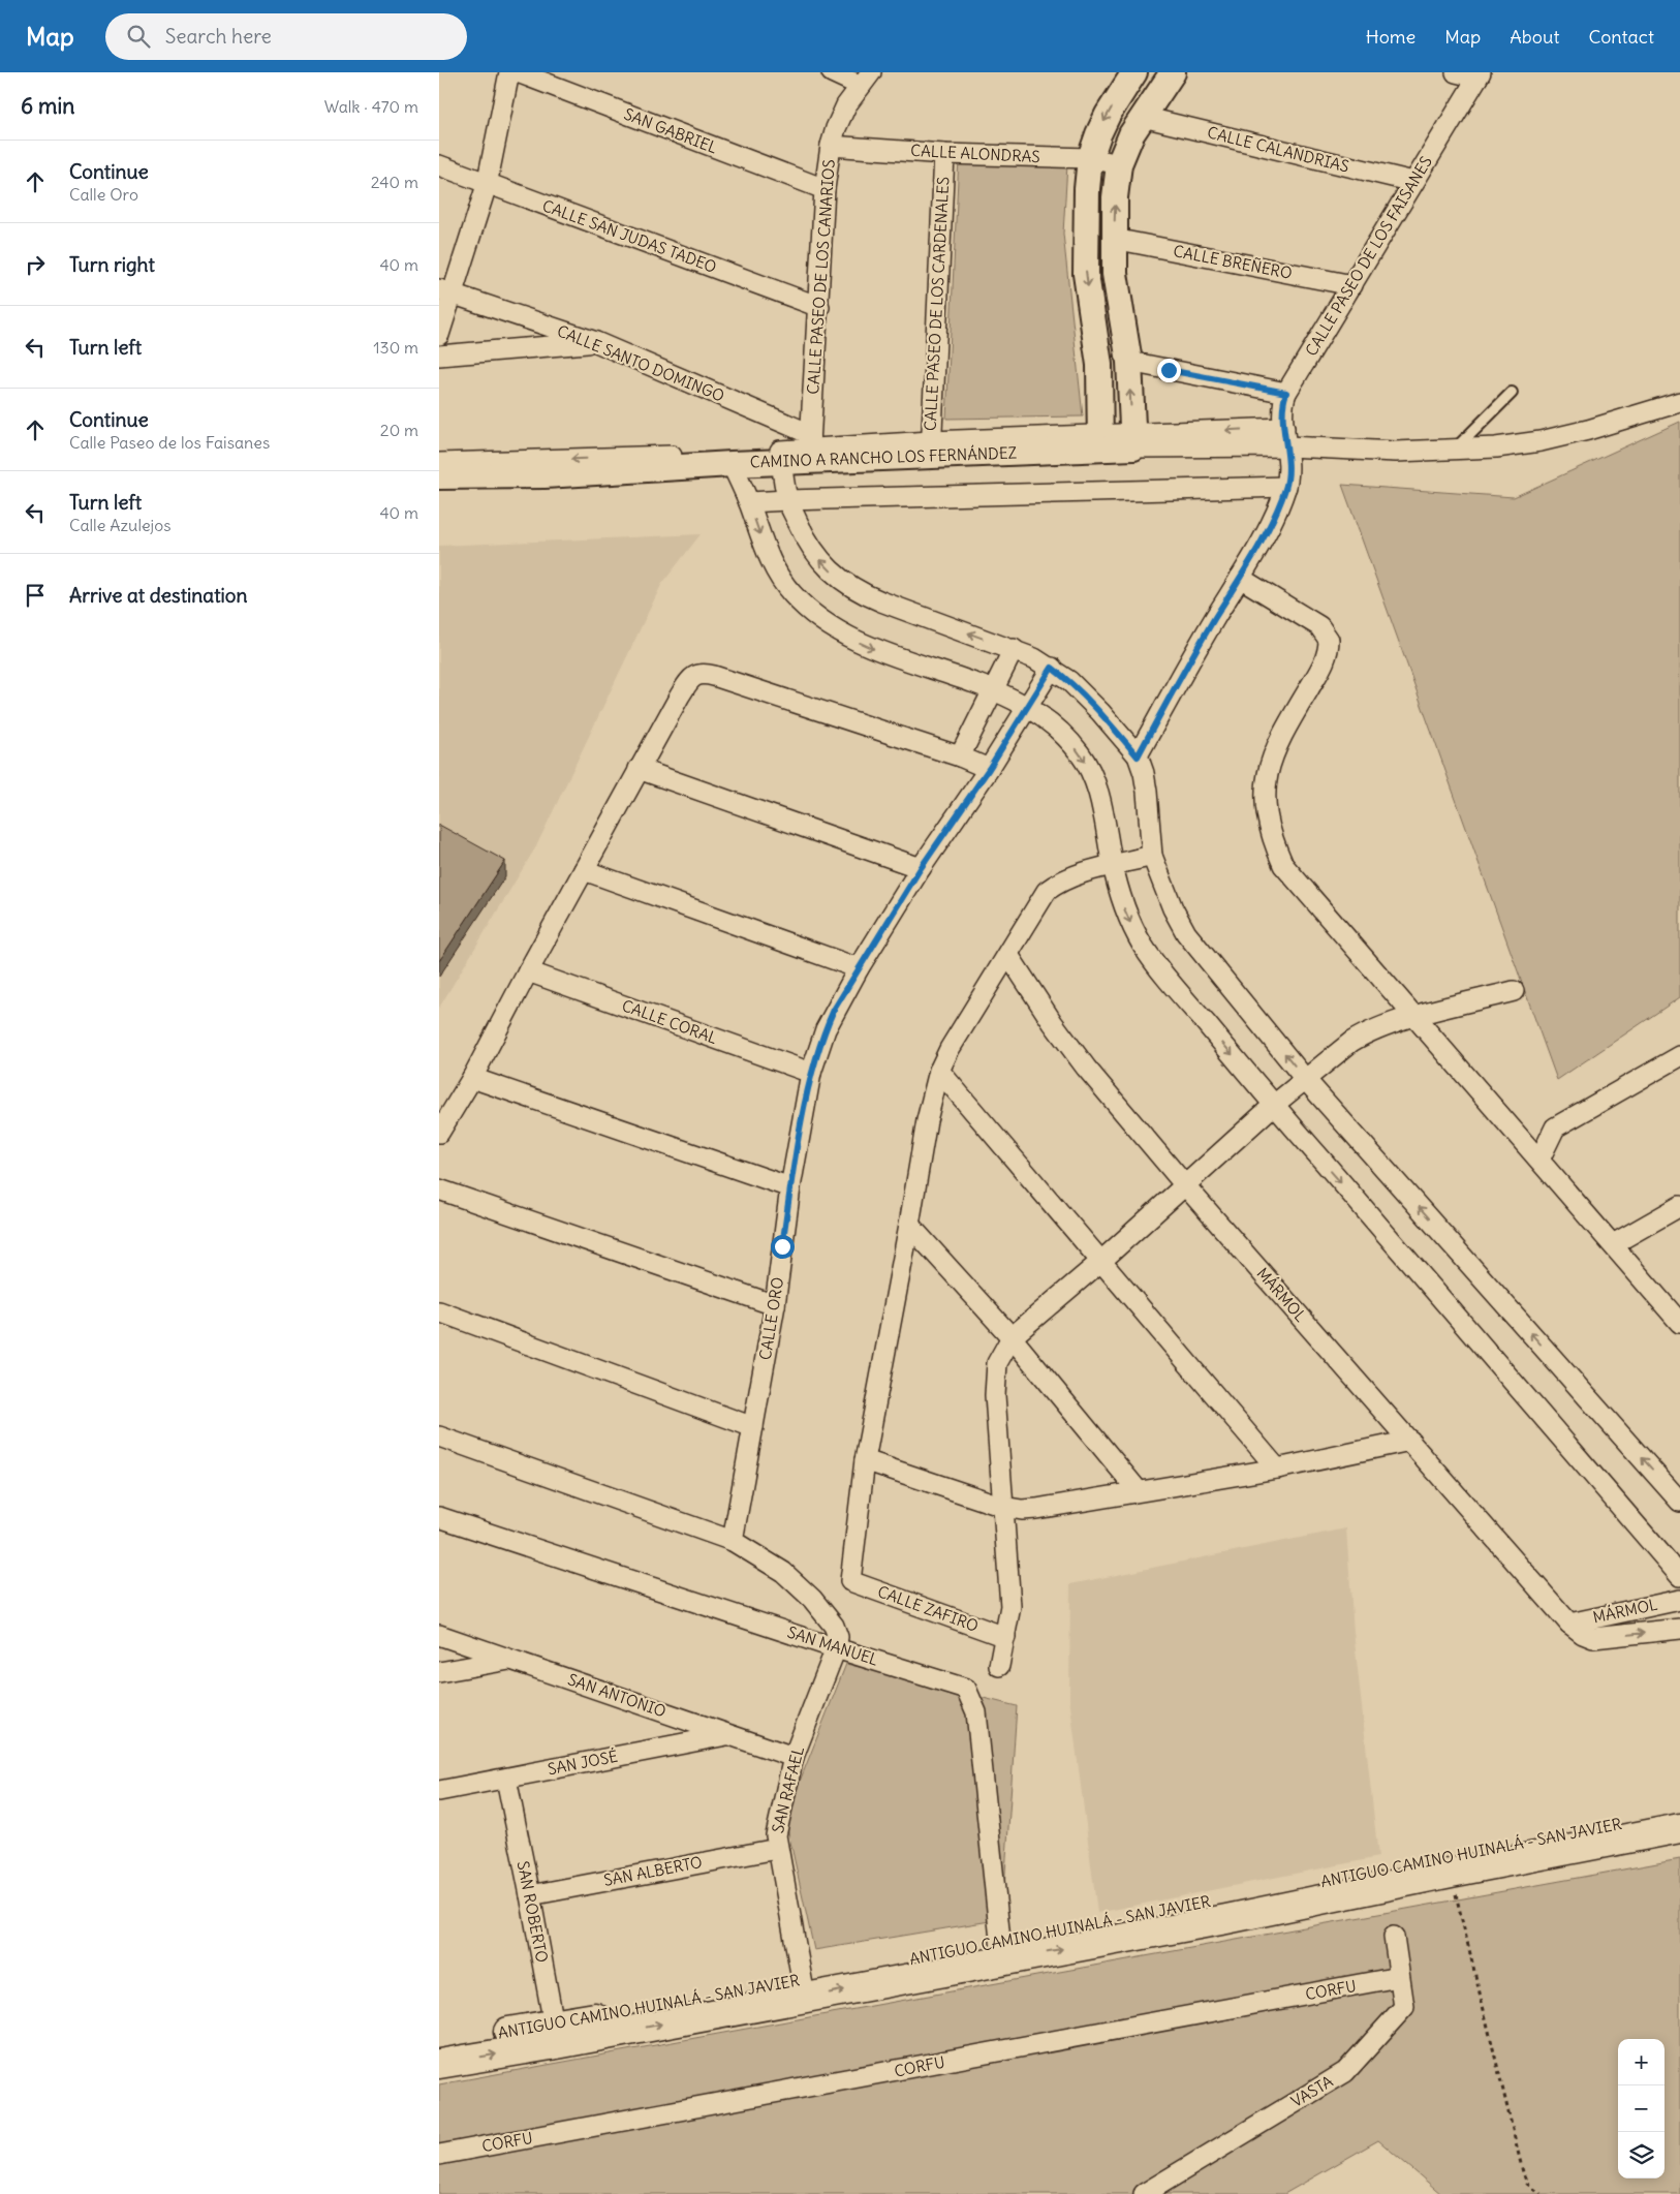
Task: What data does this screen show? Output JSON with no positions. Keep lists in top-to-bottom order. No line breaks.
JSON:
{"streets":{"main road":["ANTIGUO CAMINO HUINALÁ - SAN JAVIER"],"street":["SAN GABRIEL","CALLE CALANDRIAS","CALLE ALONDRAS","CALLE SAN JUDAS TADEO","CALLE PASEO DE LOS FAISANES","CALLE BREÑERO","CALLE PASEO DE LOS CANARIOS","CALLE PASEO DE LOS CARDENALES","CALLE SANTO DOMINGO","CAMINO A RANCHO LOS FERNÁNDEZ","CALLE CORAL","MÁRMOL","CALLE ORO","CALLE ZAFIRO","SAN MANUEL","SAN ANTONIO","SAN JOSÉ","SAN RAFAEL","SAN ALBERTO","SAN ROBERTO","CORFU","VASTA"]},"crossings":[["SAN GABRIEL","CALLE PASEO DE LOS CANARIOS"],["CALLE CALANDRIAS","CALLE PASEO DE LOS FAISANES"],["CALLE ALONDRAS","CALLE PASEO DE LOS CANARIOS"],["CALLE ALONDRAS","CALLE PASEO DE LOS CARDENALES"],["CALLE SAN JUDAS TADEO","CALLE PASEO DE LOS CANARIOS"],["CALLE PASEO DE LOS FAISANES","CALLE BREÑERO"],["CALLE PASEO DE LOS FAISANES","CAMINO A RANCHO LOS FERNÁNDEZ"],["CALLE PASEO DE LOS CANARIOS","CALLE SANTO DOMINGO"],["CALLE PASEO DE LOS CANARIOS","CAMINO A RANCHO LOS FERNÁNDEZ"],["CALLE PASEO DE LOS CARDENALES","CAMINO A RANCHO LOS FERNÁNDEZ"],["CALLE SANTO DOMINGO","CAMINO A RANCHO LOS FERNÁNDEZ"],["CALLE CORAL","CALLE ORO"],["SAN MANUEL","SAN RAFAEL"],["SAN MANUEL","ANTIGUO CAMINO HUINALÁ - SAN JAVIER"],["SAN ANTONIO","SAN JOSÉ"],["SAN ANTONIO","SAN RAFAEL"],["SAN JOSÉ","SAN ROBERTO"],["SAN RAFAEL","SAN ALBERTO"],["ANTIGUO CAMINO HUINALÁ - SAN JAVIER","SAN ROBERTO"],["SAN ALBERTO","SAN ROBERTO"],["CORFU","VASTA"]],"page":{"header":"Map","search":"Search here","nav":["Home","Map","About","Contact"],"heading":["6 min","Walk · 470 m"],"list":[["Continue","Calle Oro","240 m"],["Turn right","40 m"],["Turn left","130 m"],["Continue","Calle Paseo de los Faisanes","20 m"],["Turn left","Calle Azulejos","40 m"],"Arrive at destination"],"map_buttons":["+","−"]}}
